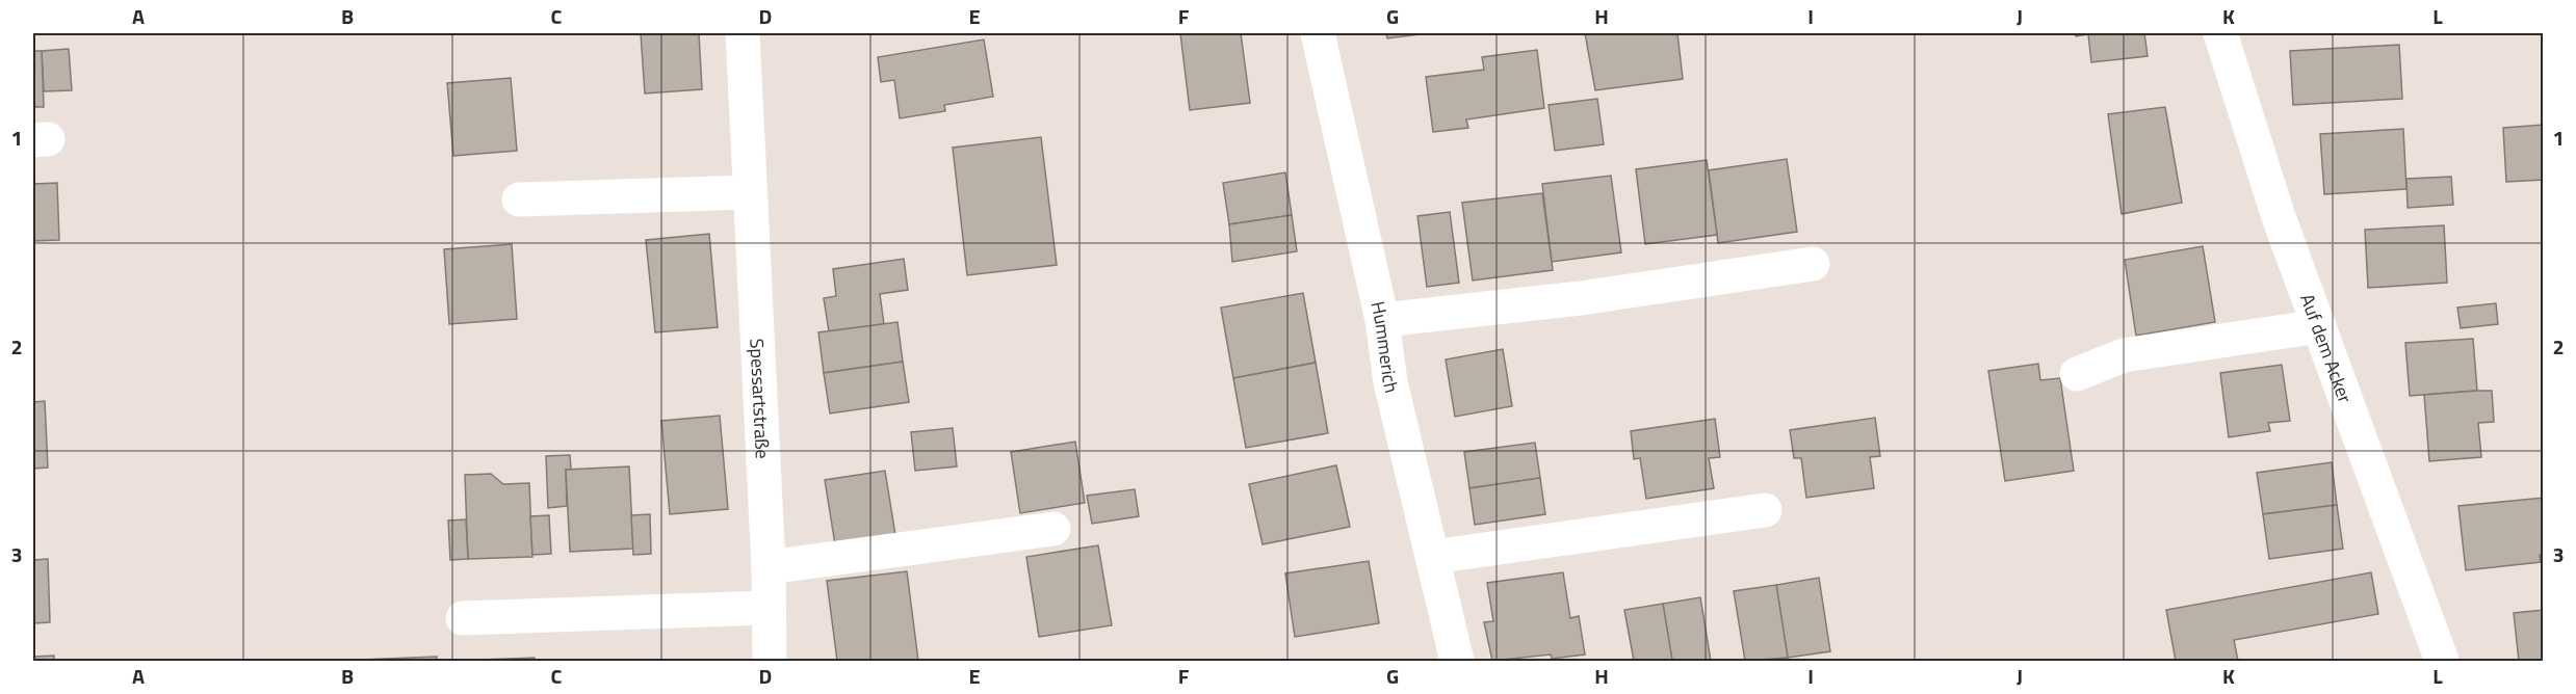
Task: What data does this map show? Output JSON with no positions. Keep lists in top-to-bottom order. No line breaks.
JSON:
{"streets":{"street":["Hummerich","Auf dem Acker","Spessartstraße"]},"grid":{"columns":["A","B","C","D","E","F","G","H","I","J","K","L"],"rows":["1","2","3"]}}
